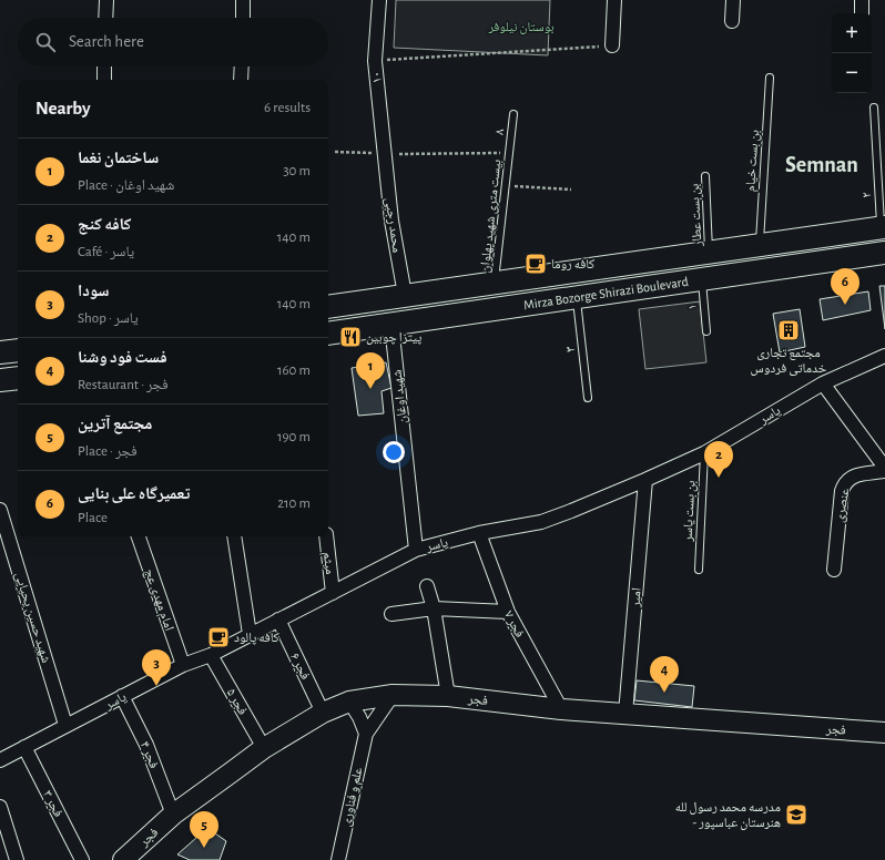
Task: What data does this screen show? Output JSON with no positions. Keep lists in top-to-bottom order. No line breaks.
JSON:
{"streets":{"main road":["Mirza Bozorge Shirazi Boulevard"],"street":["۱۰","محمد رجبی","شهید اوغان","یاسر","عنصری","میثم","امیر","امام مهدی عج","شهید حسین یحیایی","فجر ۷","فجر ۶","فجر","فجر ۵","فجر ۴","علم و فناوری","فجر ۳"],"lane":["۸","بن بست خیام","۲","بن بست عطار","بیست متری شهید پهلوان","۱","۳","بن بست یاسر"]},"crossings":[["۱۰","محمد رجبی"],["۸","بیست متری شهید پهلوان"],["بن بست خیام","Mirza Bozorge Shirazi Boulevard"],["۲","Mirza Bozorge Shirazi Boulevard"],["بن بست عطار","Mirza Bozorge Shirazi Boulevard"],["بیست متری شهید پهلوان","Mirza Bozorge Shirazi Boulevard"],["محمد رجبی","Mirza Bozorge Shirazi Boulevard"],["Mirza Bozorge Shirazi Boulevard","۱"],["Mirza Bozorge Shirazi Boulevard","۳"],["Mirza Bozorge Shirazi Boulevard","شهید اوغان"],["شهید اوغان","یاسر"],["یاسر","بن بست یاسر"],["یاسر","میثم"],["یاسر","امیر"],["یاسر","امام مهدی عج"],["یاسر","شهید حسین یحیایی"],["یاسر","فجر ۷"],["یاسر","فجر ۶"],["یاسر","فجر ۵"],["یاسر","فجر ۴"],["یاسر","فجر ۳"],["امیر","فجر"],["فجر ۷","فجر"],["فجر ۶","فجر"],["فجر","فجر ۵"],["فجر","فجر ۴"]],"districts":["Semnan"],"parks":["بوستان نیلوفر"],"places":{"cafe":["کافه روما","کافه پالود"],"building":["مجتمع تجاری خدماتی فردوس"],"restaurant":["پیتزا چوبین"],"school or university":["مدرسه محمد رسول لله - هنرستان عباسپور"]},"page":{"map_buttons":["+","−"],"search":"Search here","heading":["Nearby","6 results"],"list":[{"mark":"1","name":"ساختمان نغما","note":"Place · شهید اوغان","value":"30 m"},{"mark":"2","name":"کافه کنج","note":"Café · یاسر","value":"140 m"},{"mark":"3","name":"سودا","note":"Shop · یاسر","value":"140 m"},{"mark":"4","name":"فست فود وشنا","note":"Restaurant · فجر","value":"160 m"},{"mark":"5","name":"مجتمع آترین","note":"Place · فجر","value":"190 m"},{"mark":"6","name":"تعمیرگاه علی بنایی","note":"Place","value":"210 m"}],"pins":["6","1","2","3","4","5"]}}
